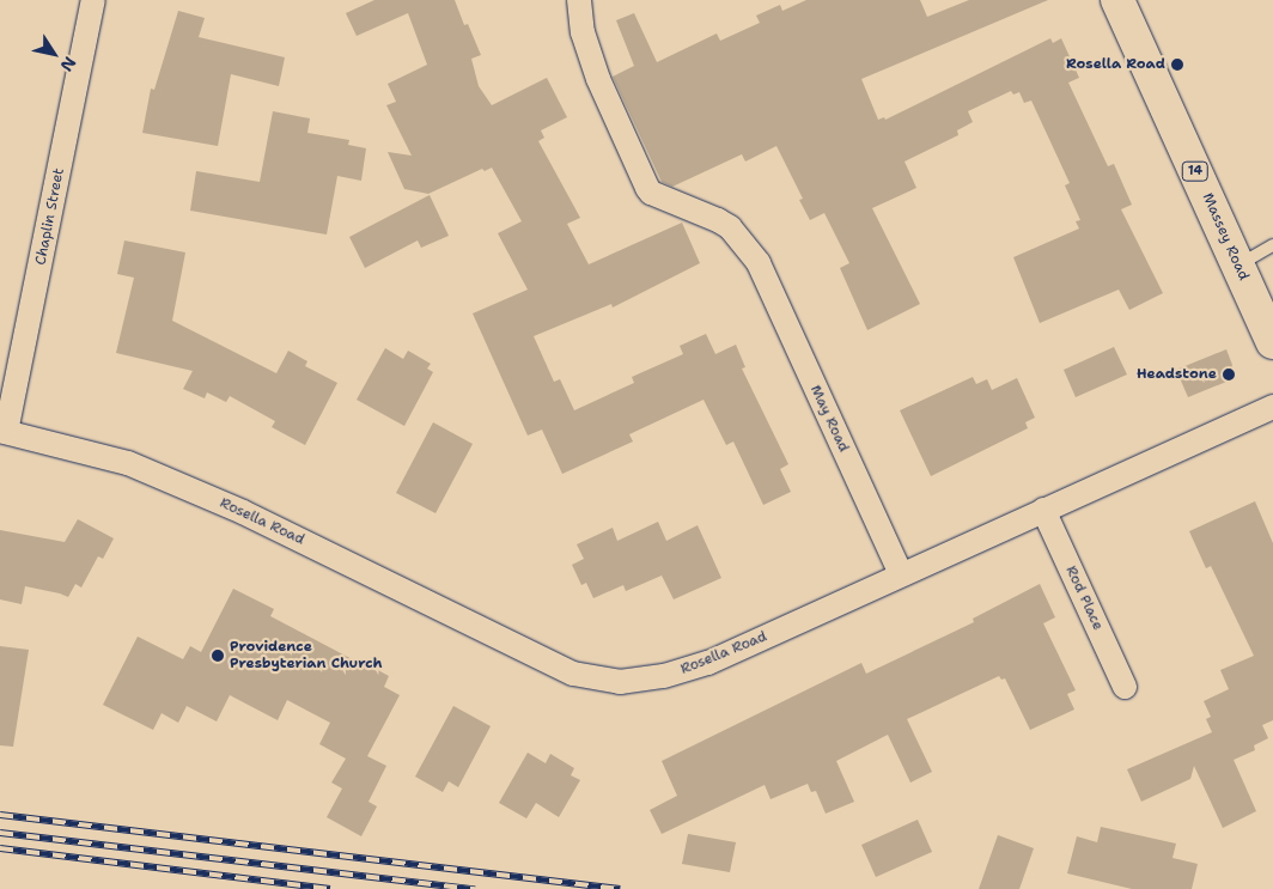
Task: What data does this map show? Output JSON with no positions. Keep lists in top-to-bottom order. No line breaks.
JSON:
{"streets":{"main road":["14","Massey Road"],"street":["Chaplin Street","May Road","Rosella Road","Rod Place"]},"crossings":[["Chaplin Street","Rosella Road"],["May Road","Rosella Road"],["Rosella Road","Rod Place"]],"places":["Rosella Road","Headstone","Providence Presbyterian Church"],"north":"bottom right"}
